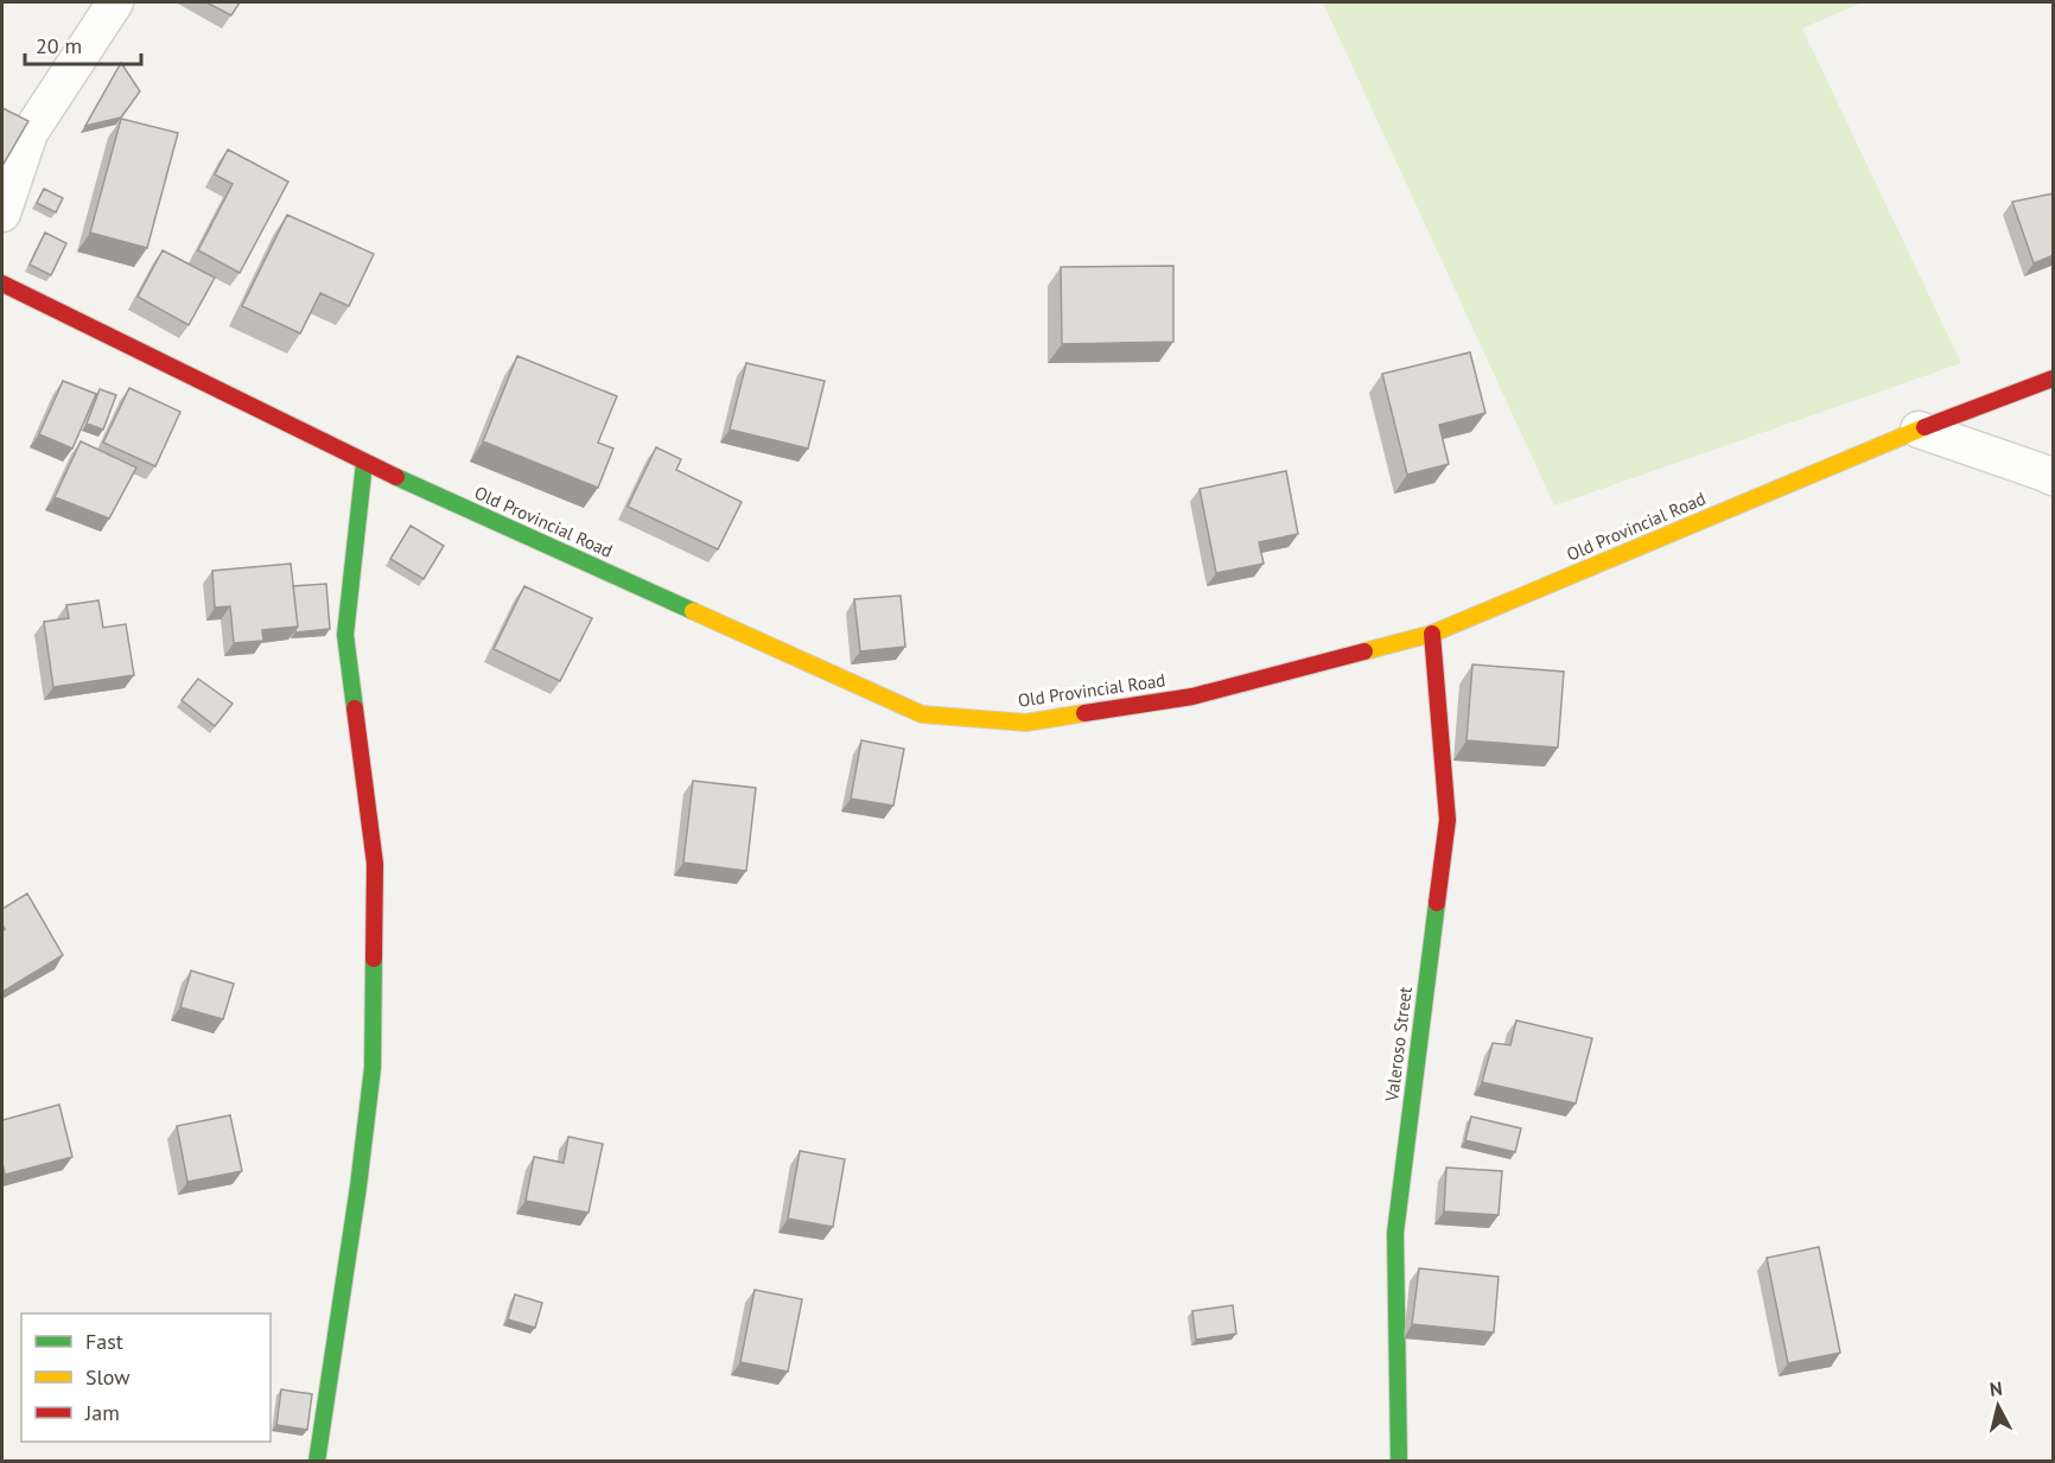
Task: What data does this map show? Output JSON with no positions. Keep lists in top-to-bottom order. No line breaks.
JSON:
{"streets":{"main road":["Old Provincial Road","Valeroso Street"]},"crossings":[["Old Provincial Road","Valeroso Street"]],"legend":["Fast","Slow","Jam"],"scale_bar":"20 m","north":"top"}
